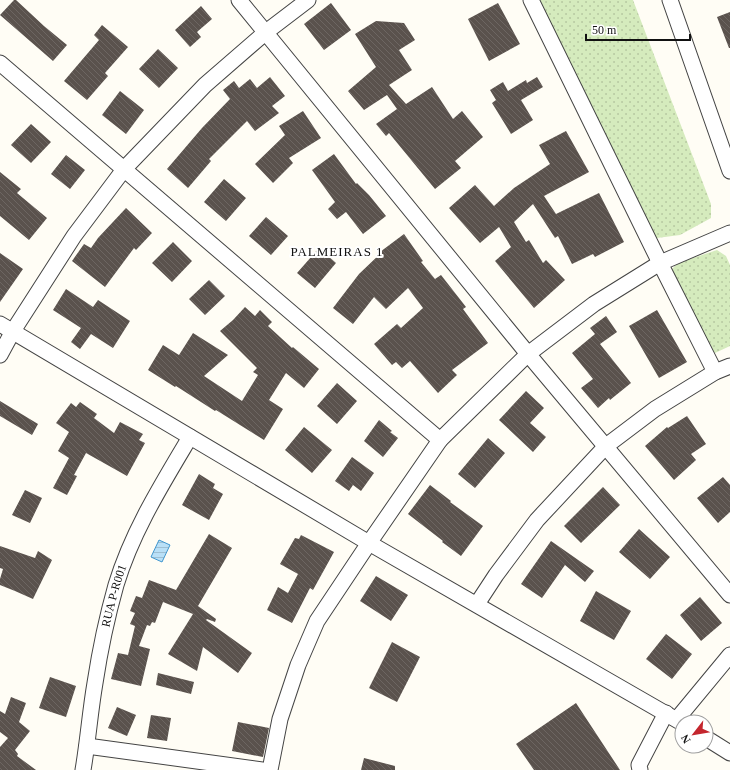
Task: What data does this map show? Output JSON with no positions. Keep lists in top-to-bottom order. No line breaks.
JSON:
{"streets":{"street":["RUA P-R001"]},"districts":["PALMEIRAS 1"],"scale_bar":"50 m","north":"bottom left"}
